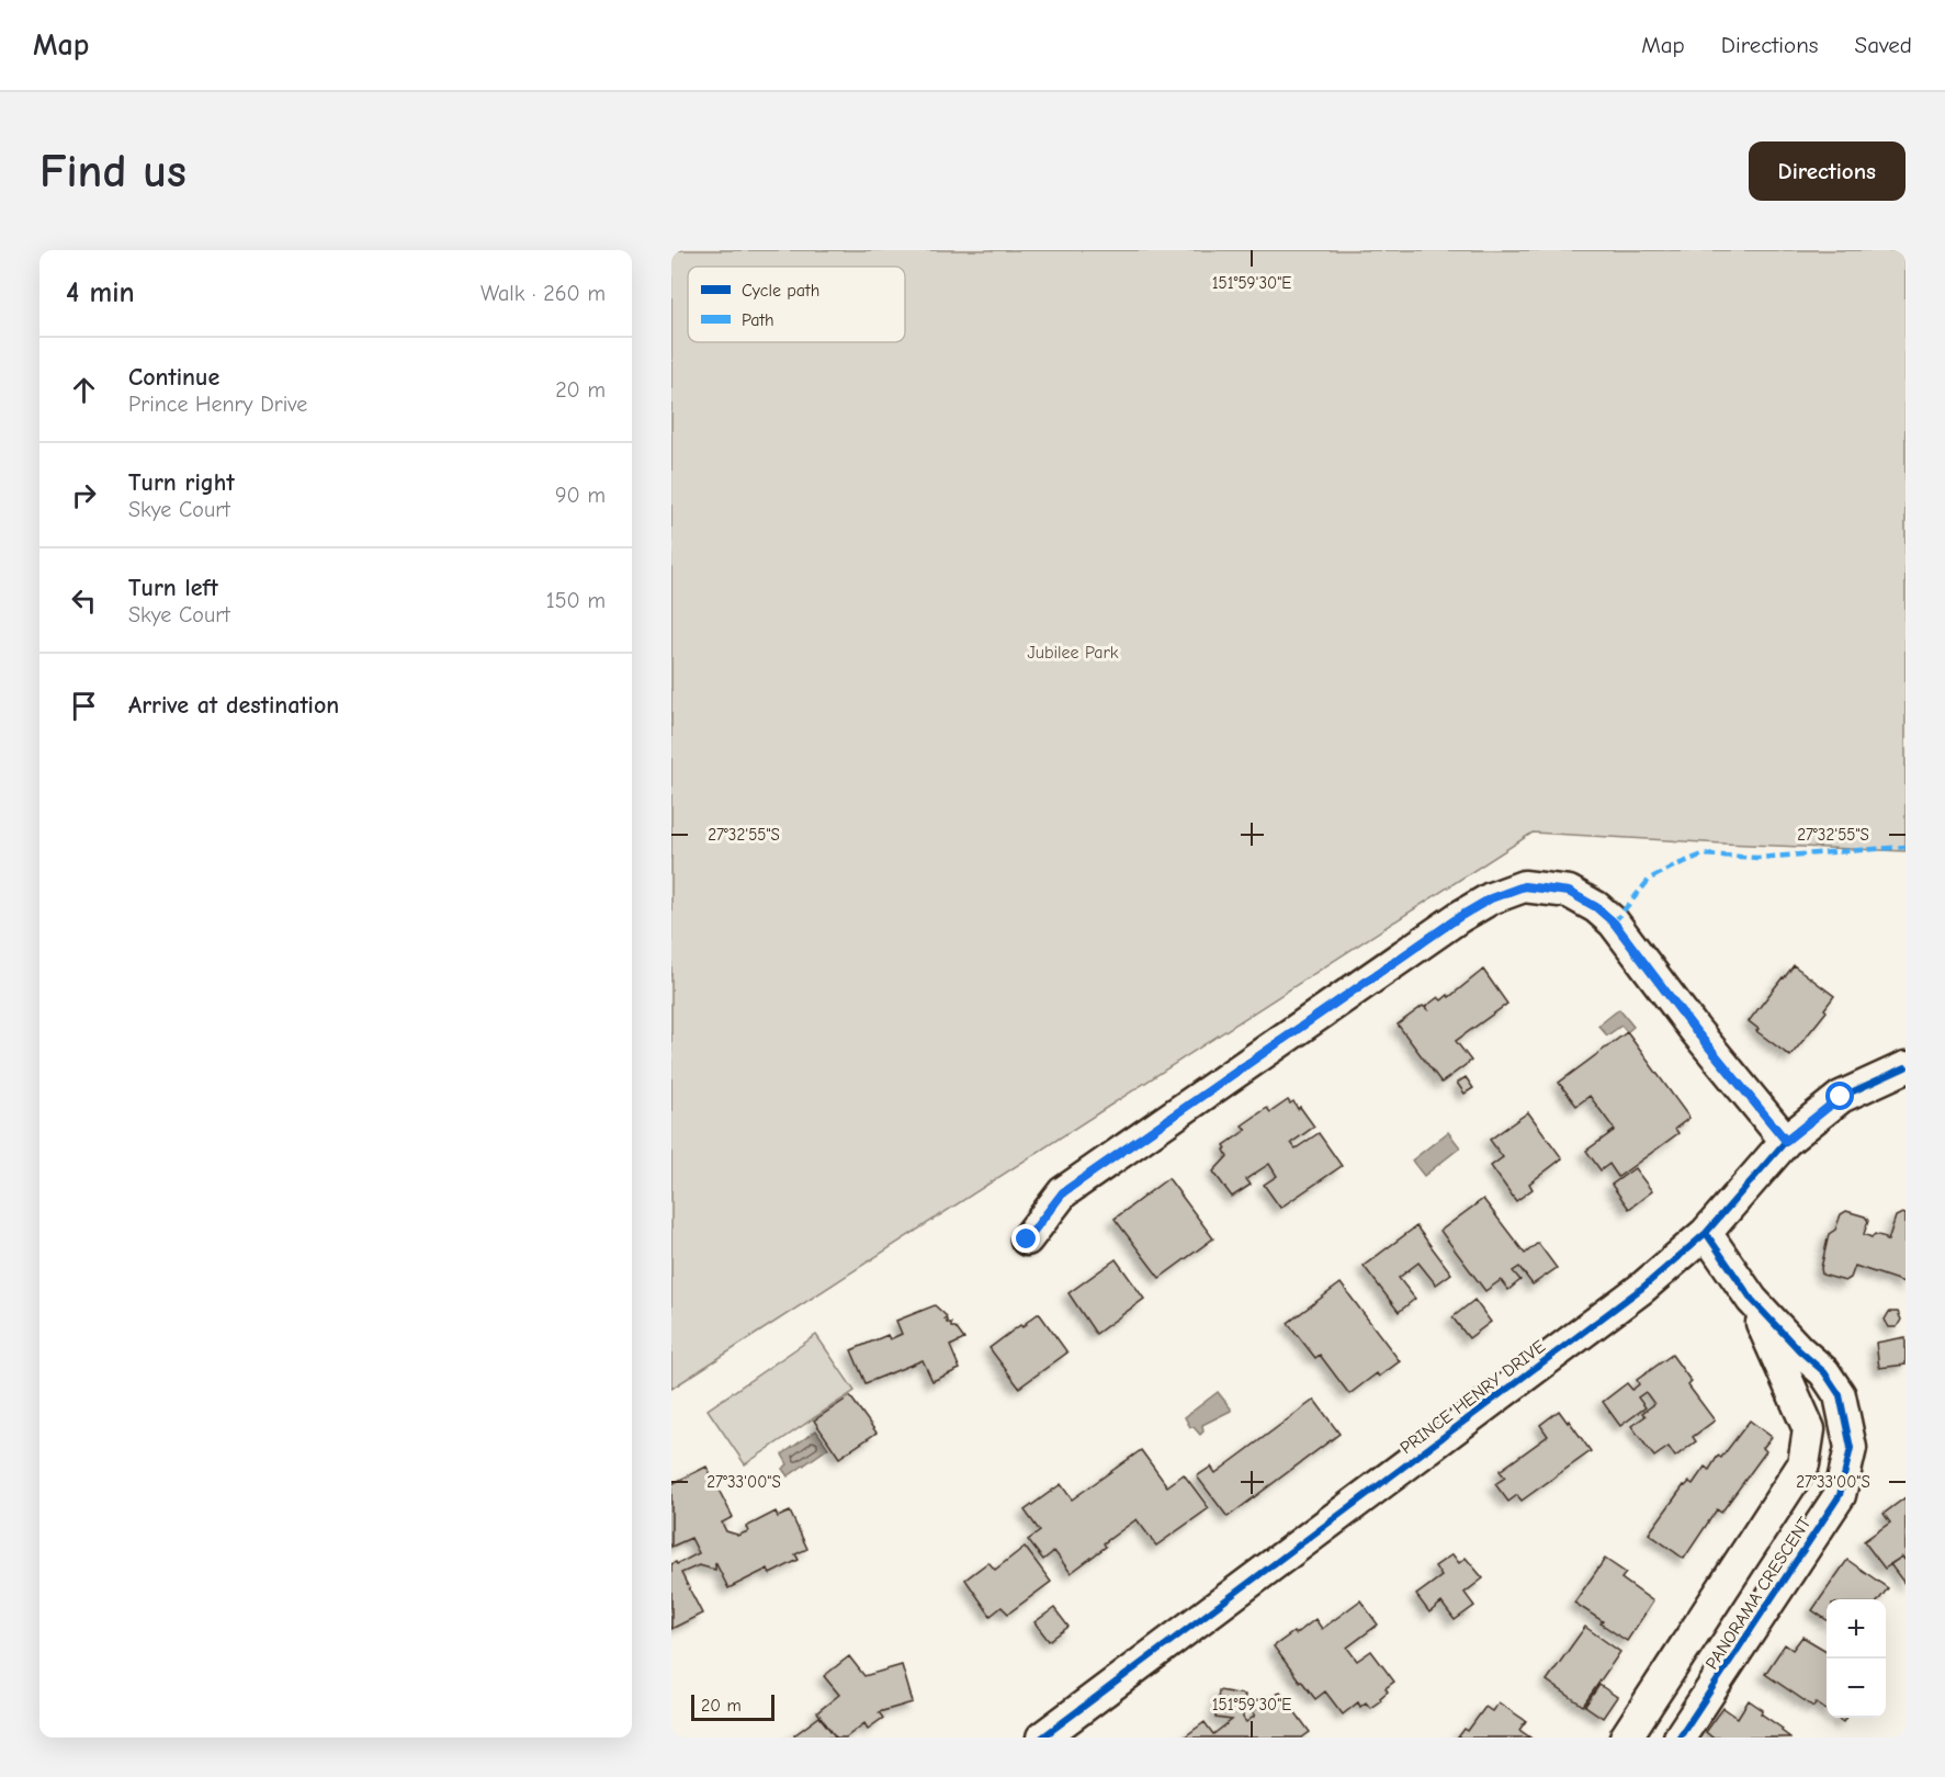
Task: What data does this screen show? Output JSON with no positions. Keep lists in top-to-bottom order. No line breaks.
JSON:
{"streets":{"street":["PRINCE HENRY DRIVE","PANORAMA CRESCENT"]},"crossings":[["PRINCE HENRY DRIVE","PANORAMA CRESCENT"]],"parks":["Jubilee Park"],"legend":["Cycle path","Path"],"scale_bar":"20 m","page":{"header":"Map","nav":["Map","Directions","Saved"],"buttons":"Directions","title":"Find us","heading":["4 min","Walk · 260 m"],"list":[["Continue","Prince Henry Drive","20 m"],["Turn right","Skye Court","90 m"],["Turn left","Skye Court","150 m"],"Arrive at destination"],"map_buttons":["+","−"],"scale":"20 m"},"coordinates":["151°59'30\"E","27°32'55\"S","27°33'00\"S"]}
